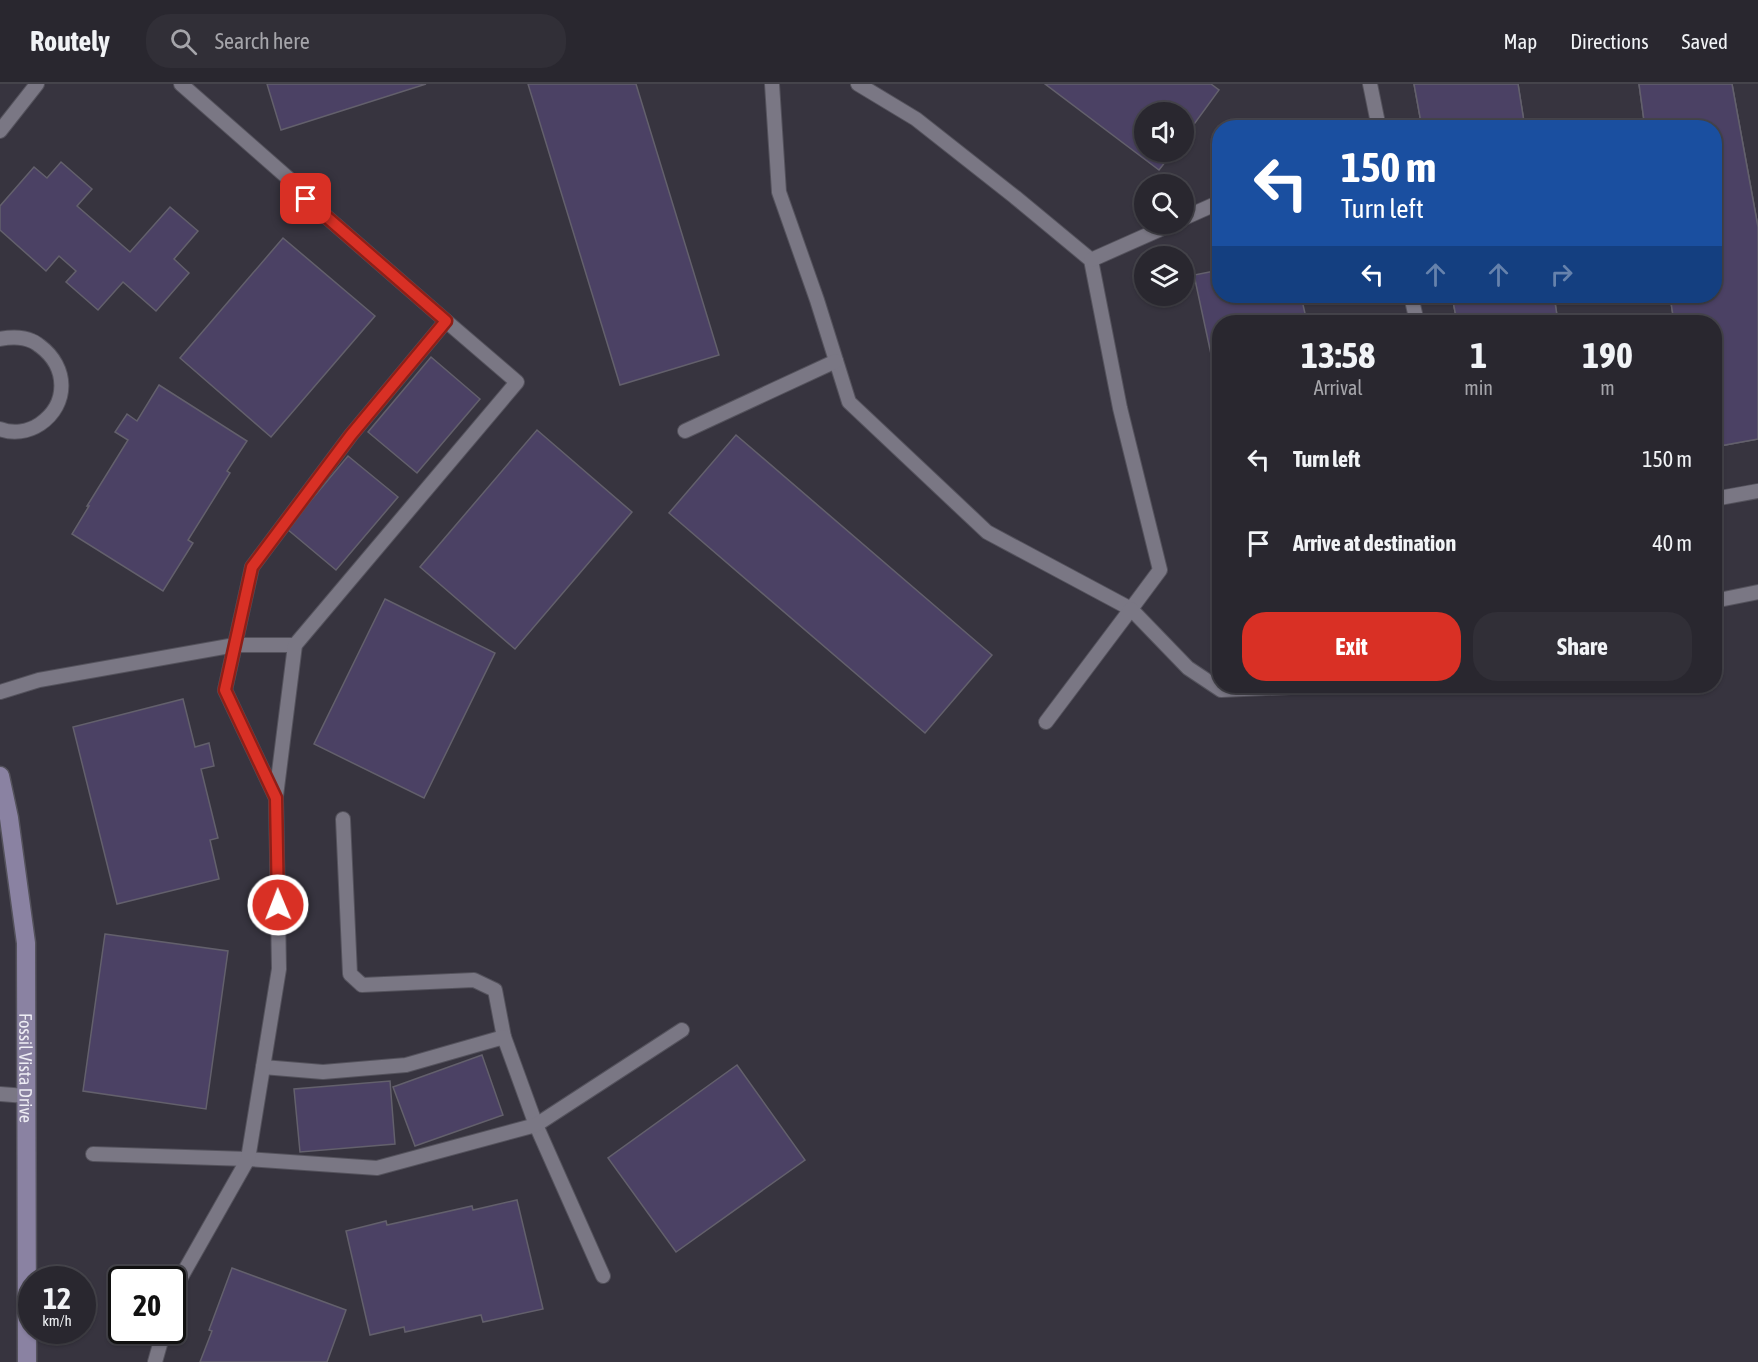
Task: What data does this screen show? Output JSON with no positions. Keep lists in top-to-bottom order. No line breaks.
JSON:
{"streets":{"street":["Fossil Vista Drive"]},"page":{"header":"Routely","search":"Search here","nav":["Map","Directions","Saved"],"turn":["150 m","Turn left"],"eta":["13:58","Arrival","1","min","190","m"],"list":[{"name":"Turn left","value":"150 m"},{"name":"Arrive at destination","value":"40 m"}],"buttons":["Exit","Share"],"speed":"12 km/h","limit":"20"}}
